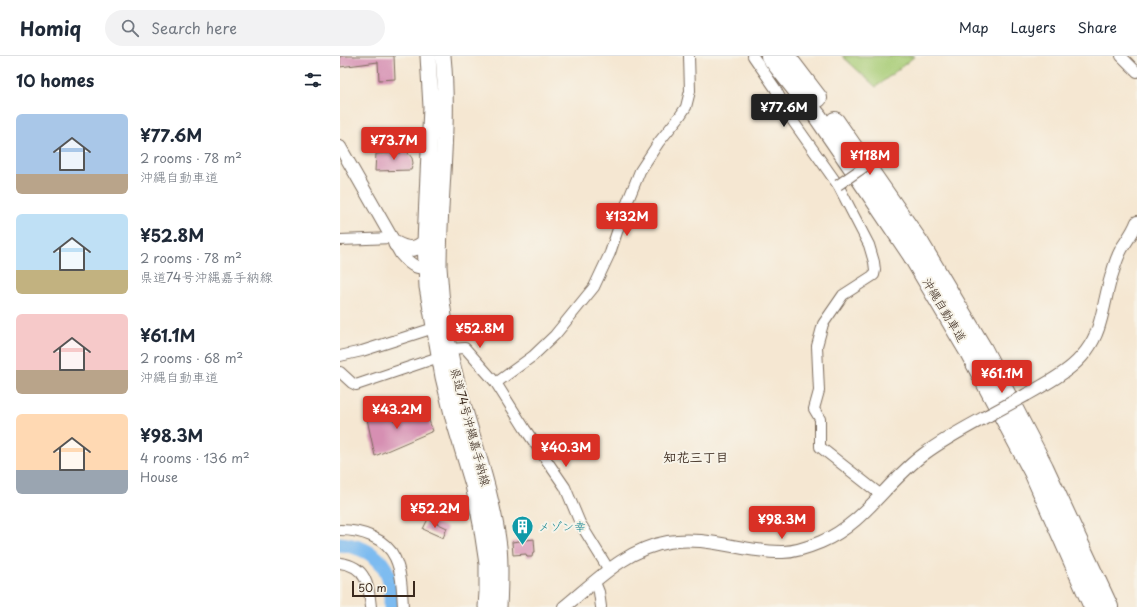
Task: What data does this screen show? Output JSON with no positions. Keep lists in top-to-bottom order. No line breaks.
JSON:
{"streets":{"highway":["沖縄自動車道"],"main road":["県道74号沖縄嘉手納線"]},"districts":["知花三丁目"],"places":{"building":["メゾン幸"]},"scale_bar":"50 m","page":{"header":"Homiq","search":"Search here","nav":["Map","Layers","Share"],"heading":"10 homes","price":["¥77.6M","¥73.7M","¥118M","¥132M","¥52.8M","¥61.1M","¥43.2M","¥40.3M","¥52.2M","¥98.3M"],"list":[{"name":"¥77.6M","note":"2 rooms · 78 m² · 沖縄自動車道"},{"name":"¥52.8M","note":"2 rooms · 78 m² · 県道74号沖縄嘉手納線"},{"name":"¥61.1M","note":"2 rooms · 68 m² · 沖縄自動車道"},{"name":"¥98.3M","note":"4 rooms · 136 m² · House"}],"scale":"50 m"}}
